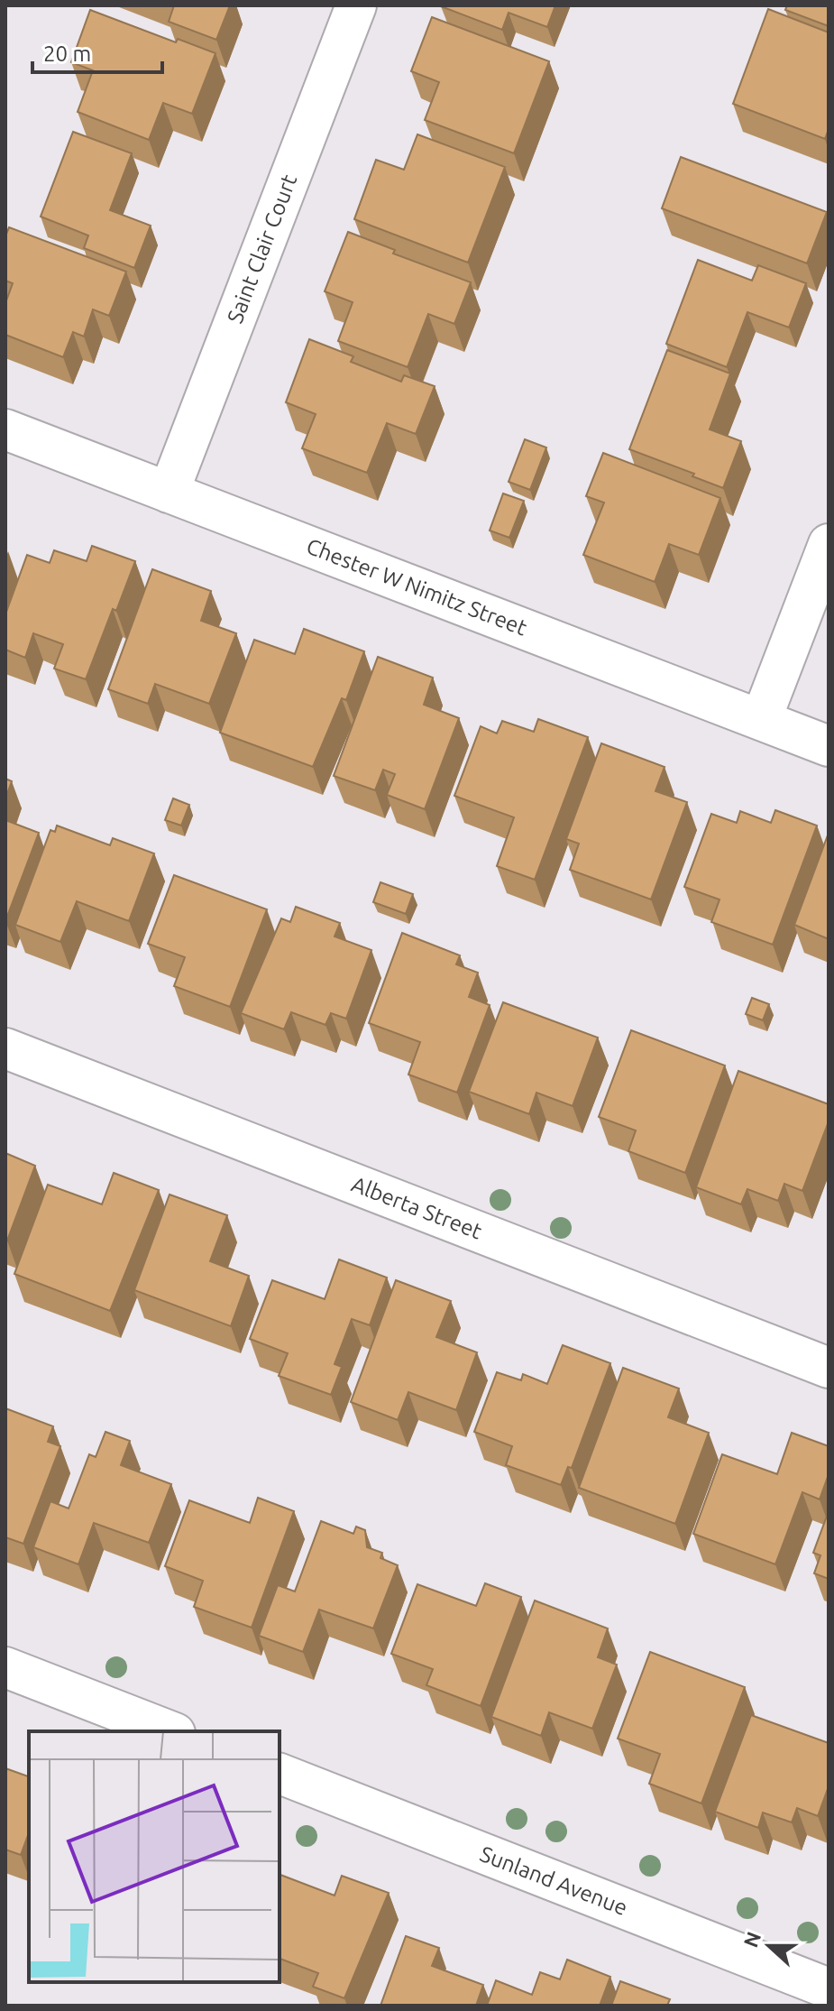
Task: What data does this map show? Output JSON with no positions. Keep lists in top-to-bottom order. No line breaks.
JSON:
{"streets":{"street":["Saint Clair Court","Chester W Nimitz Street","Alberta Street","Sunland Avenue"]},"crossings":[["Saint Clair Court","Chester W Nimitz Street"]],"scale_bar":"20 m","north":"left"}
